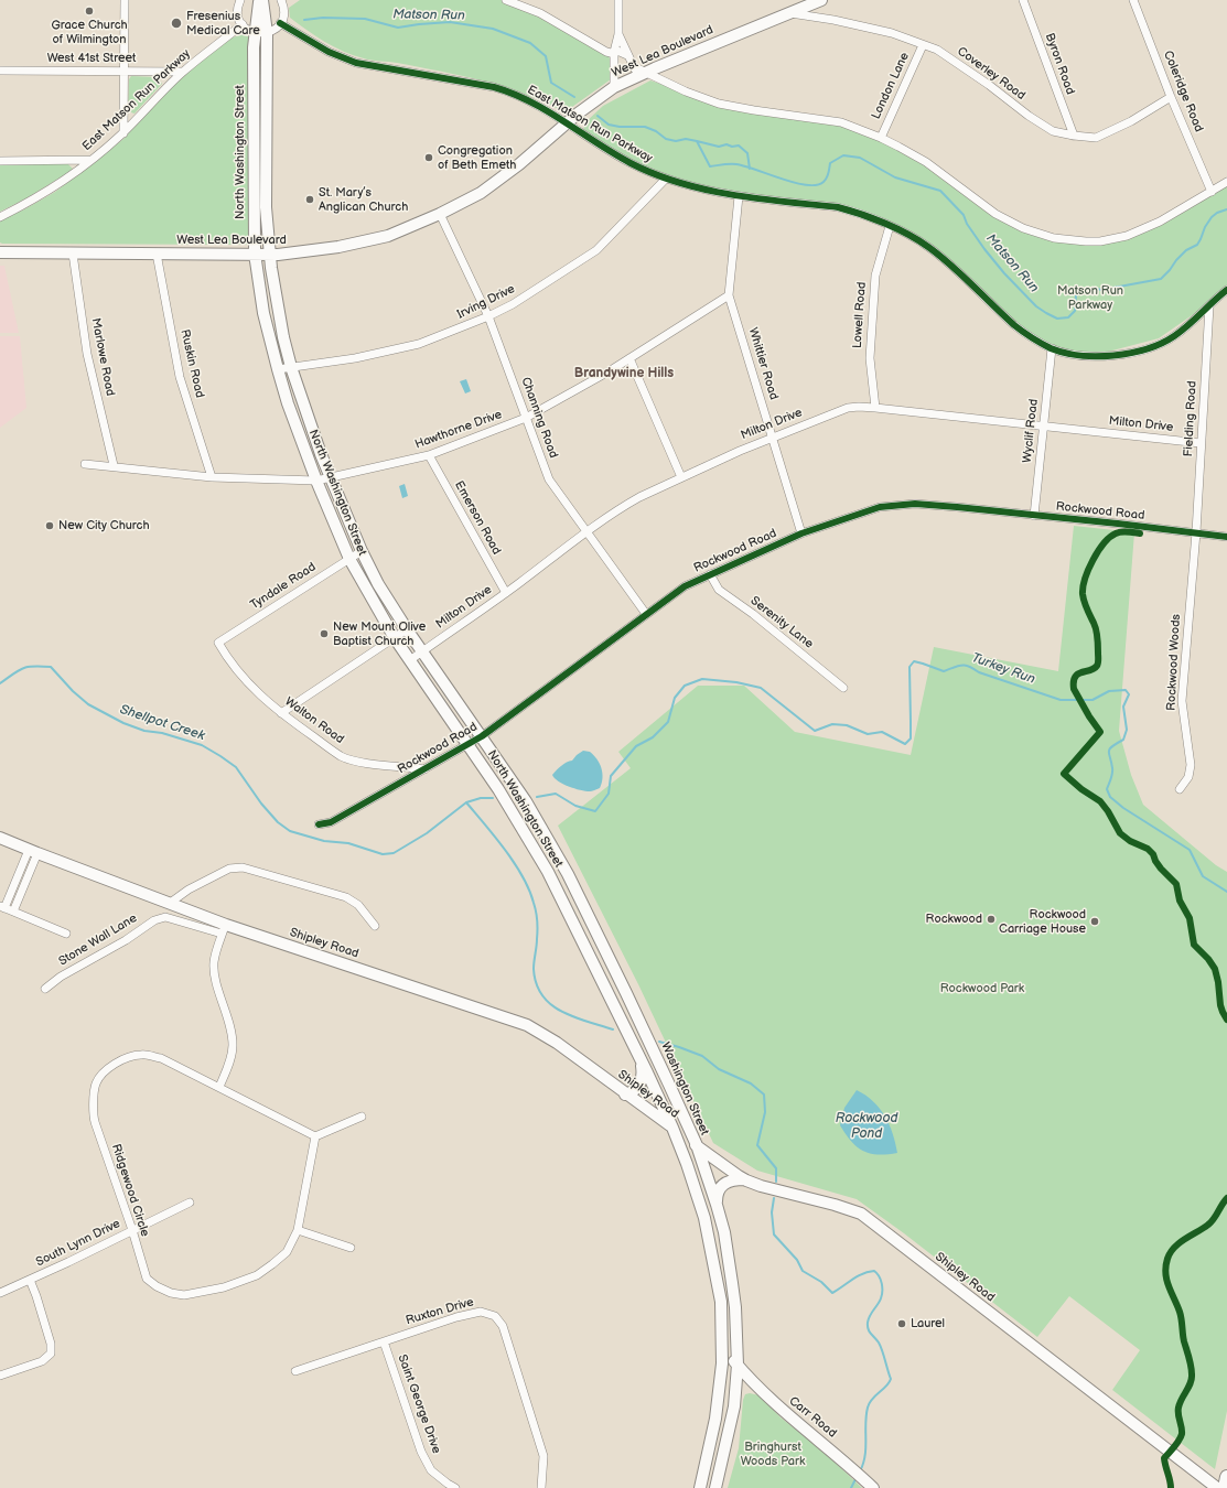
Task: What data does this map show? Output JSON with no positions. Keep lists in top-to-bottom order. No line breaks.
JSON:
{"streets":{"main road":["West Lea Boulevard","North Washington Street","Shipley Road","Washington Street","Carr Road"],"street":["West 41st Street","Byron Road","Coverley Road","London Lane","Coleridge Road","East Matson Run Parkway","Irving Drive","Lowell Road","Marlowe Road","Ruskin Road","Whittier Road","Channing Road","Fielding Road","Milton Drive","Hawthorne Drive","Wyclif Road","Rockwood Road","Emerson Road","Tyndale Road","Serenity Lane","Rockwood Woods","Walton Road","Stone Wall Lane","Ridgewood Circle","South Lynn Drive","Ruxton Drive","Saint George Drive"]},"crossings":[["West Lea Boulevard","Coverley Road"],["West Lea Boulevard","East Matson Run Parkway"],["West Lea Boulevard","North Washington Street"],["West Lea Boulevard","Marlowe Road"],["West Lea Boulevard","Ruskin Road"],["West Lea Boulevard","Channing Road"],["West 41st Street","East Matson Run Parkway"],["Byron Road","Coverley Road"],["Coverley Road","London Lane"],["Coverley Road","Coleridge Road"],["East Matson Run Parkway","Irving Drive"],["East Matson Run Parkway","Lowell Road"],["East Matson Run Parkway","Whittier Road"],["East Matson Run Parkway","Fielding Road"],["East Matson Run Parkway","Wyclif Road"],["North Washington Street","Irving Drive"],["North Washington Street","Milton Drive"],["North Washington Street","Hawthorne Drive"],["North Washington Street","Rockwood Road"],["North Washington Street","Tyndale Road"],["North Washington Street","Shipley Road"],["North Washington Street","Washington Street"],["Irving Drive","Channing Road"],["Lowell Road","Milton Drive"],["Marlowe Road","Hawthorne Drive"],["Ruskin Road","Hawthorne Drive"],["Whittier Road","Milton Drive"],["Whittier Road","Hawthorne Drive"],["Whittier Road","Rockwood Road"],["Channing Road","Milton Drive"],["Channing Road","Hawthorne Drive"],["Channing Road","Rockwood Road"],["Fielding Road","Milton Drive"],["Fielding Road","Rockwood Road"],["Fielding Road","Rockwood Woods"],["Milton Drive","Wyclif Road"],["Milton Drive","Emerson Road"],["Hawthorne Drive","Emerson Road"],["Wyclif Road","Rockwood Road"],["Rockwood Road","Serenity Lane"],["Rockwood Road","Rockwood Woods"],["Rockwood Road","Walton Road"],["Rockwood Road","Washington Street"],["Tyndale Road","Walton Road"],["Stone Wall Lane","Shipley Road"],["Shipley Road","Washington Street"],["Washington Street","Carr Road"],["Ridgewood Circle","South Lynn Drive"],["Ruxton Drive","Saint George Drive"]],"districts":["Brandywine Hills"],"water":["Matson Run","Turkey Run","Shellpot Creek","Rockwood Pond"],"parks":["Matson Run Parkway","Rockwood Park","Bringhurst Woods Park"],"places":["Grace Church of Wilmington","Fresenius Medical Care","Congregation of Beth Emeth","St. Mary’s Anglican Church","New City Church","New Mount Olive Baptist Church","Rockwood","Rockwood Carriage House","Laurel"]}
